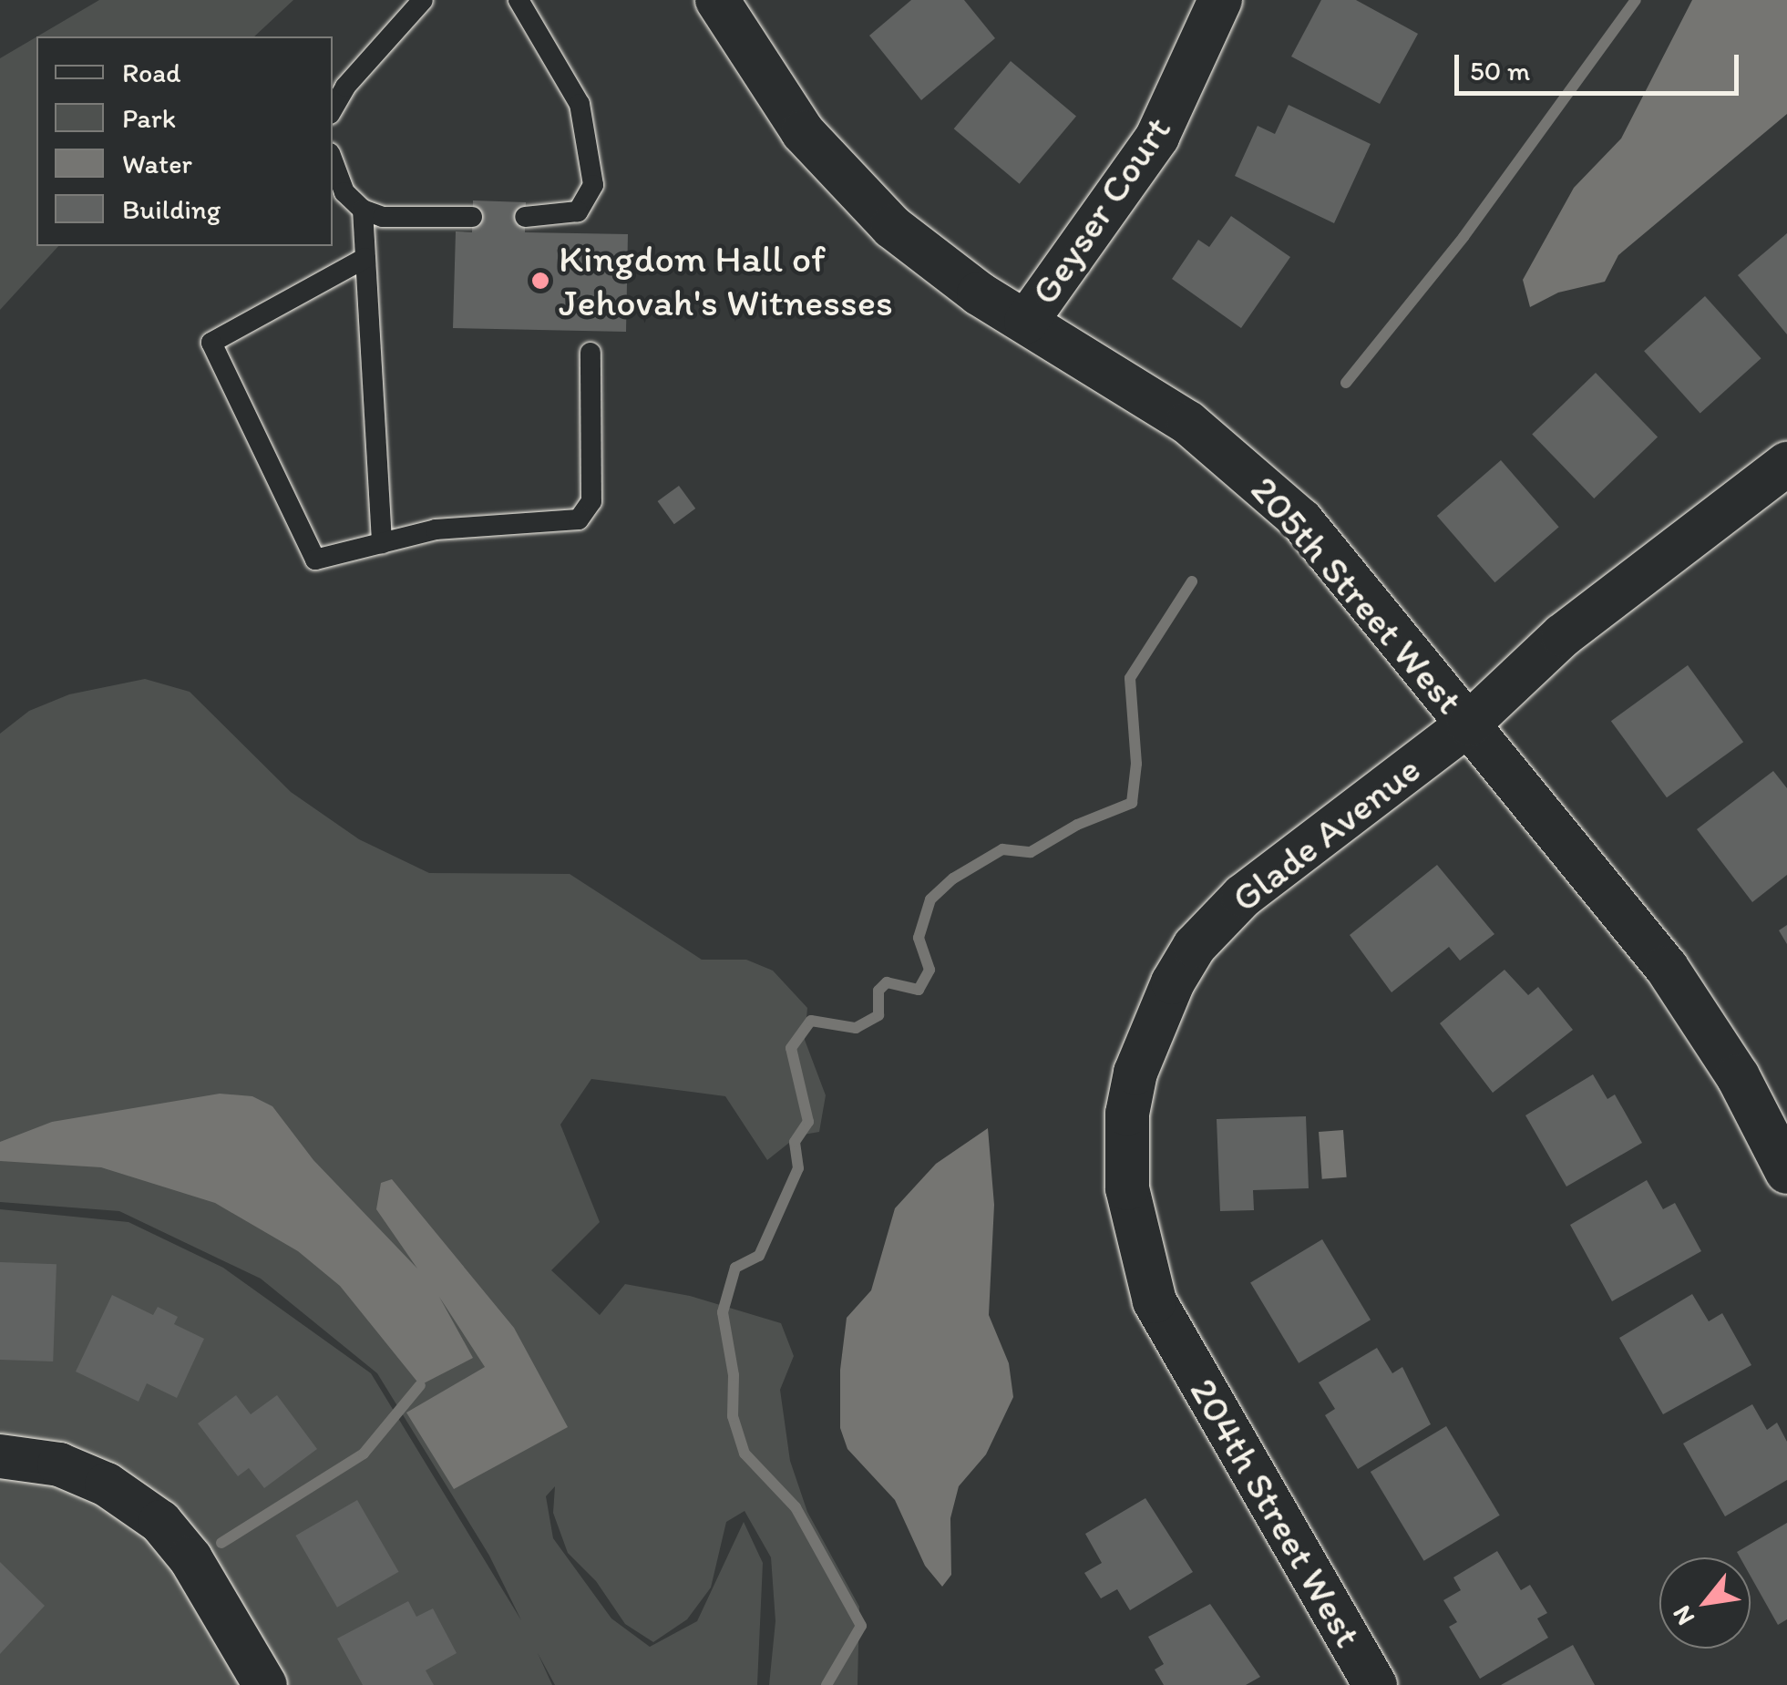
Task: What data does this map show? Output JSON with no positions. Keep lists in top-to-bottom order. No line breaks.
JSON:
{"streets":{"street":["Geyser Court","205th Street West","Glade Avenue","204th Street West"]},"crossings":[["Geyser Court","205th Street West"],["205th Street West","Glade Avenue"],["Glade Avenue","204th Street West"]],"places":["Kingdom Hall of Jehovah's Witnesses"],"legend":["Road","Park","Water","Building"],"scale_bar":"50 m","north":"bottom left"}
